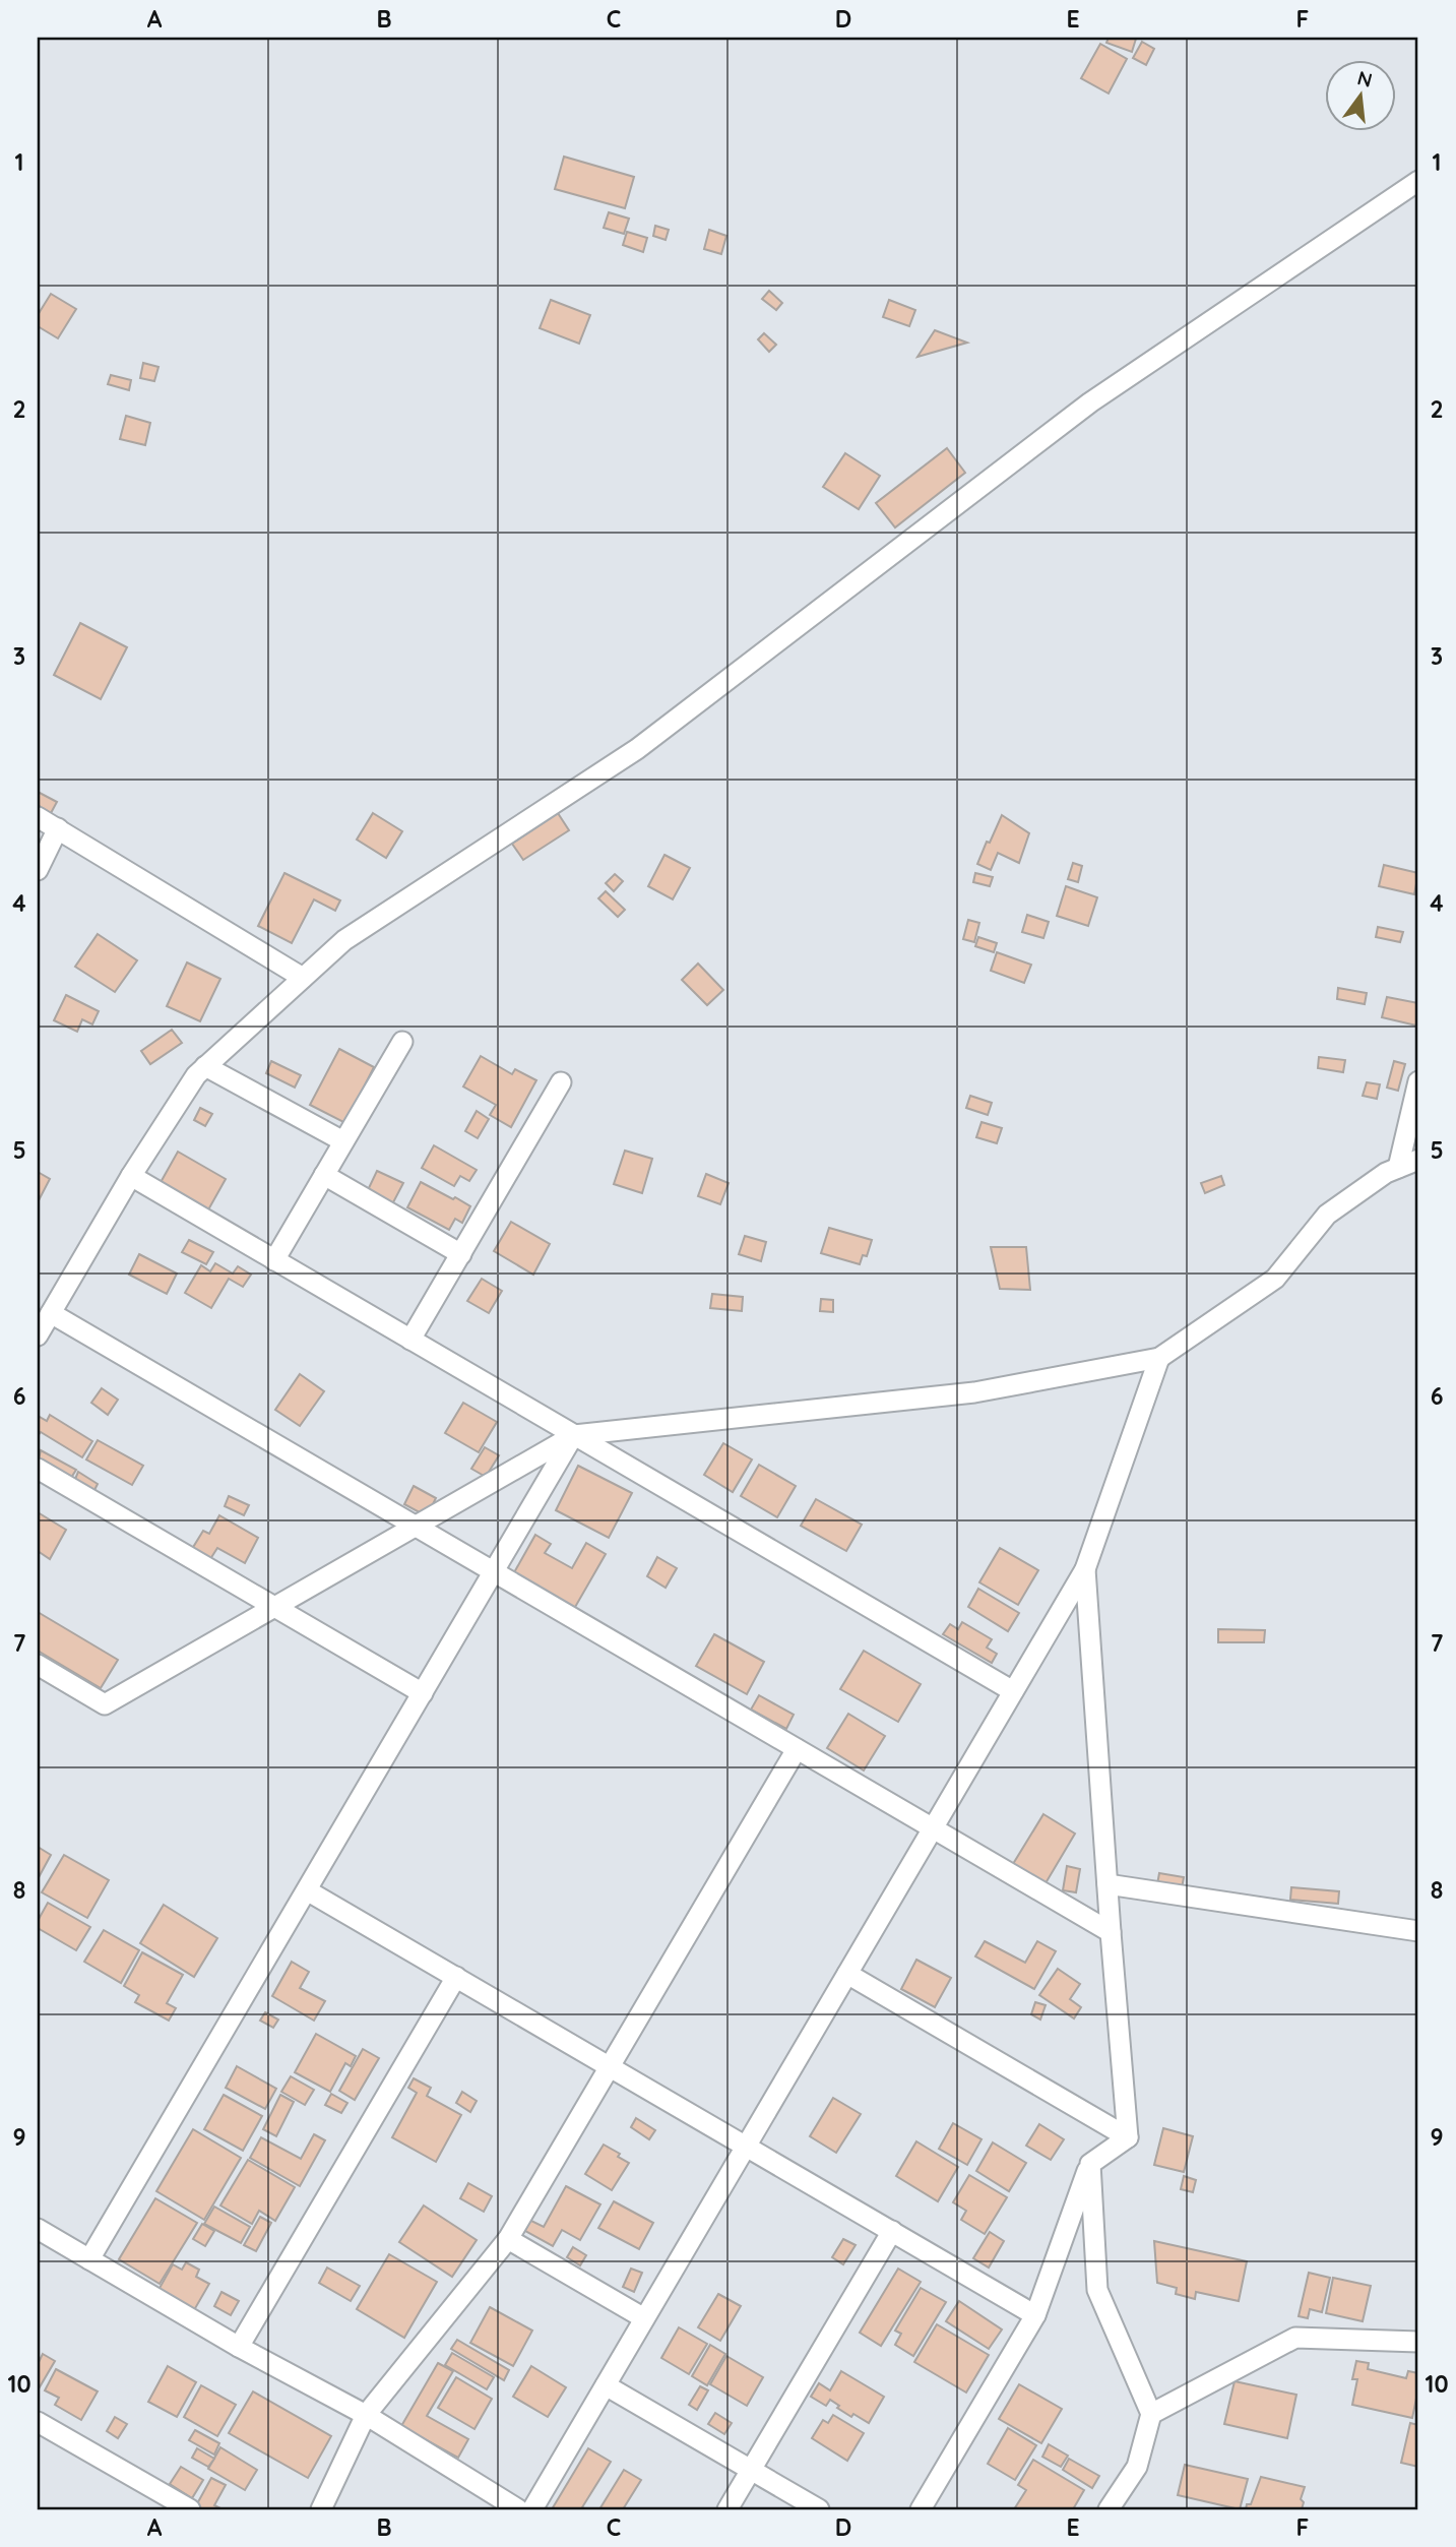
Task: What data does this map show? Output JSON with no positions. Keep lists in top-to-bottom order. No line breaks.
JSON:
{"north":"top","grid":{"columns":["A","B","C","D","E","F"],"rows":["1","2","3","4","5","6","7","8","9","10"]}}
